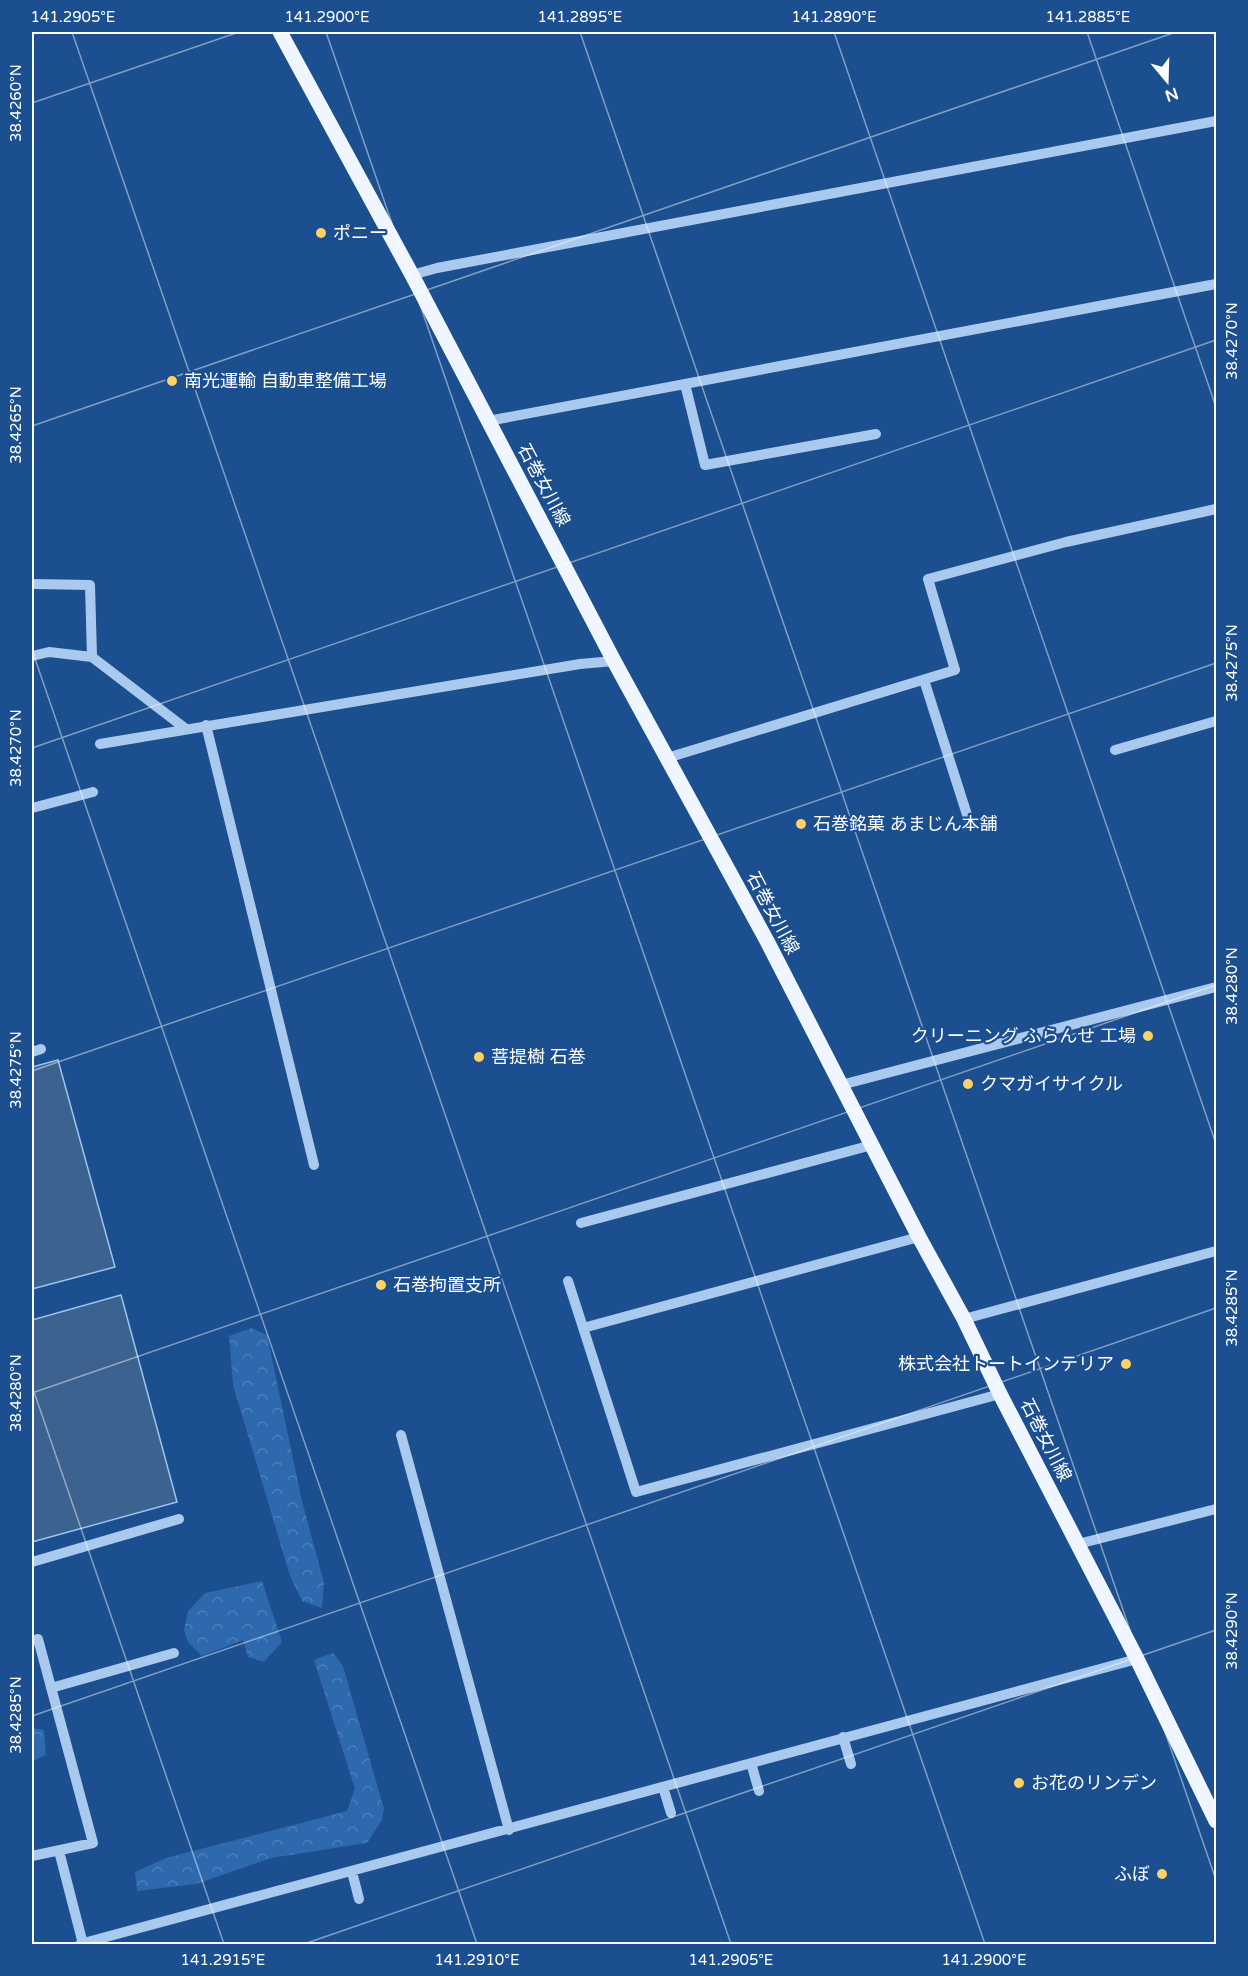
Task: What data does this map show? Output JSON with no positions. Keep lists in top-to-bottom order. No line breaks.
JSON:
{"streets":{"main road":["石巻女川線"]},"places":["ポニー","南光運輸 自動車整備工場","石巻銘菓 あまじん本舗","クリーニング ふらんせ 工場","菩提樹 石巻","クマガイサイクル","石巻拘置支所","株式会社トートインテリア","お花のリンデン","ふぼ"],"north":"bottom","coordinates":["141.2905°E","141.2900°E","141.2895°E","141.2890°E","141.2885°E","38.4260°N","38.4270°N","38.4265°N","38.4275°N","38.4280°N","38.4285°N","38.4290°N","141.2915°E","141.2910°E"]}
